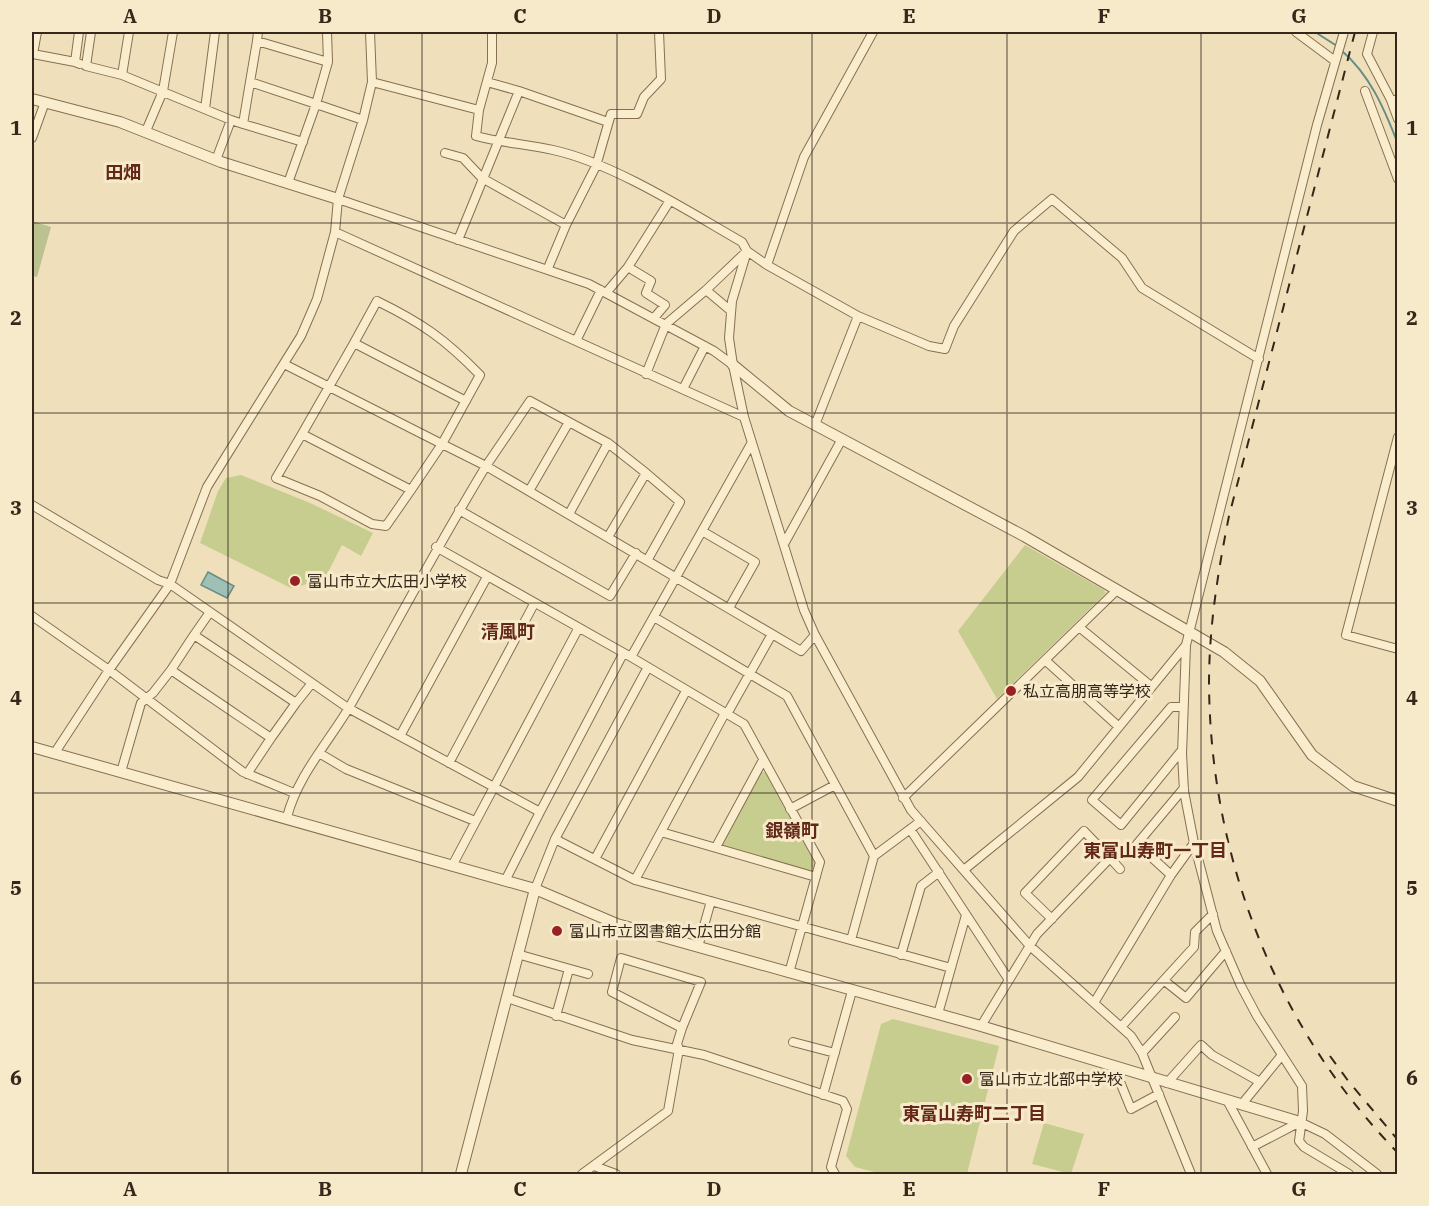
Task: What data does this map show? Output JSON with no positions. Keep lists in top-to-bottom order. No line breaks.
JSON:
{"districts":["田畑","清風町","銀嶺町","東富山寿町一丁目","東富山寿町二丁目"],"places":["富山市立大広田小学校","私立高朋高等学校","富山市立図書館大広田分館","富山市立北部中学校"],"grid":{"columns":["A","B","C","D","E","F","G"],"rows":["1","2","3","4","5","6"]}}
